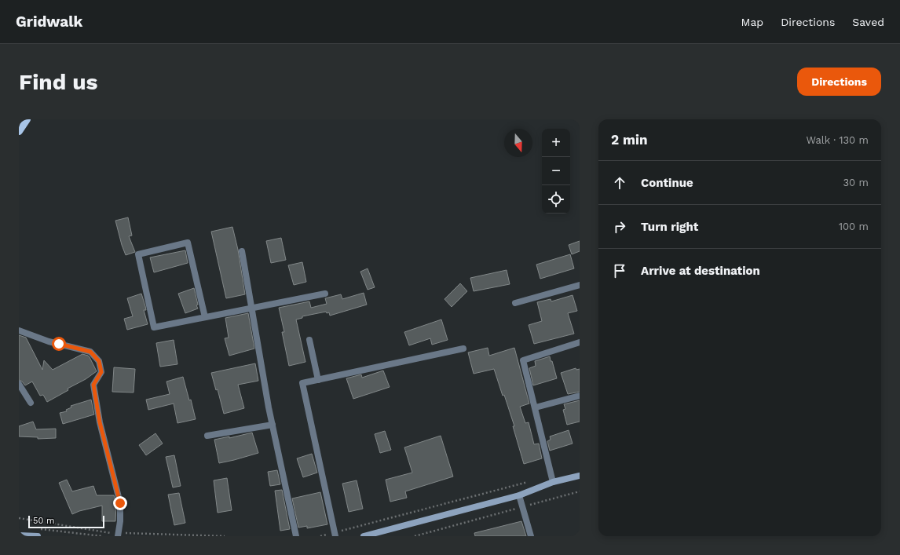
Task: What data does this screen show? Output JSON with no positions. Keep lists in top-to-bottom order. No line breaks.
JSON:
{"scale_bar":"50 m","north":"bottom","page":{"header":"Gridwalk","nav":["Map","Directions","Saved"],"buttons":"Directions","title":"Find us","heading":["2 min","Walk · 130 m"],"map_buttons":["+","−"],"list":[["Continue","30 m"],["Turn right","100 m"],"Arrive at destination"],"scale":"50 m"}}
